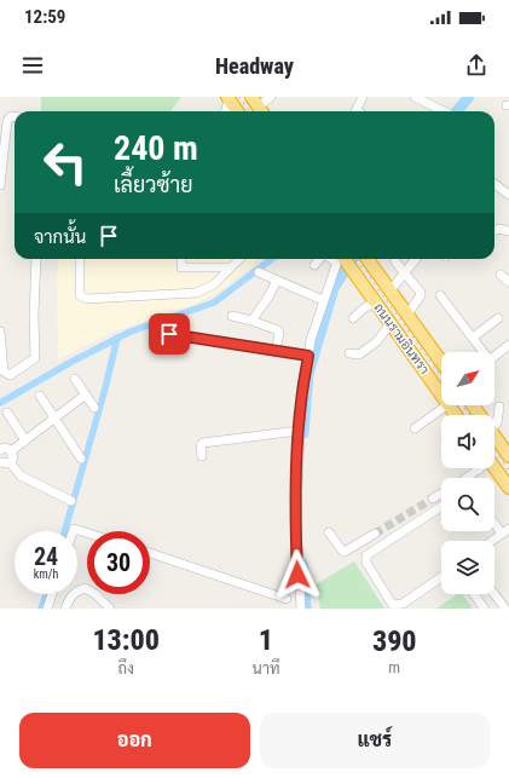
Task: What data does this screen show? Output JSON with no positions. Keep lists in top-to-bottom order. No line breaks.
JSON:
{"streets":{"highway":["ถนนรามอินทรา"]},"north":"top right","page":{"status":"12:59","header":"Headway","turn":["240 m","เลี้ยวซ้าย"],"then":"จากนั้น","speed":"24 km/h","limit":"30","eta":["13:00","ถึง","1","นาที","390","m"],"buttons":["ออก","แชร์"]}}
